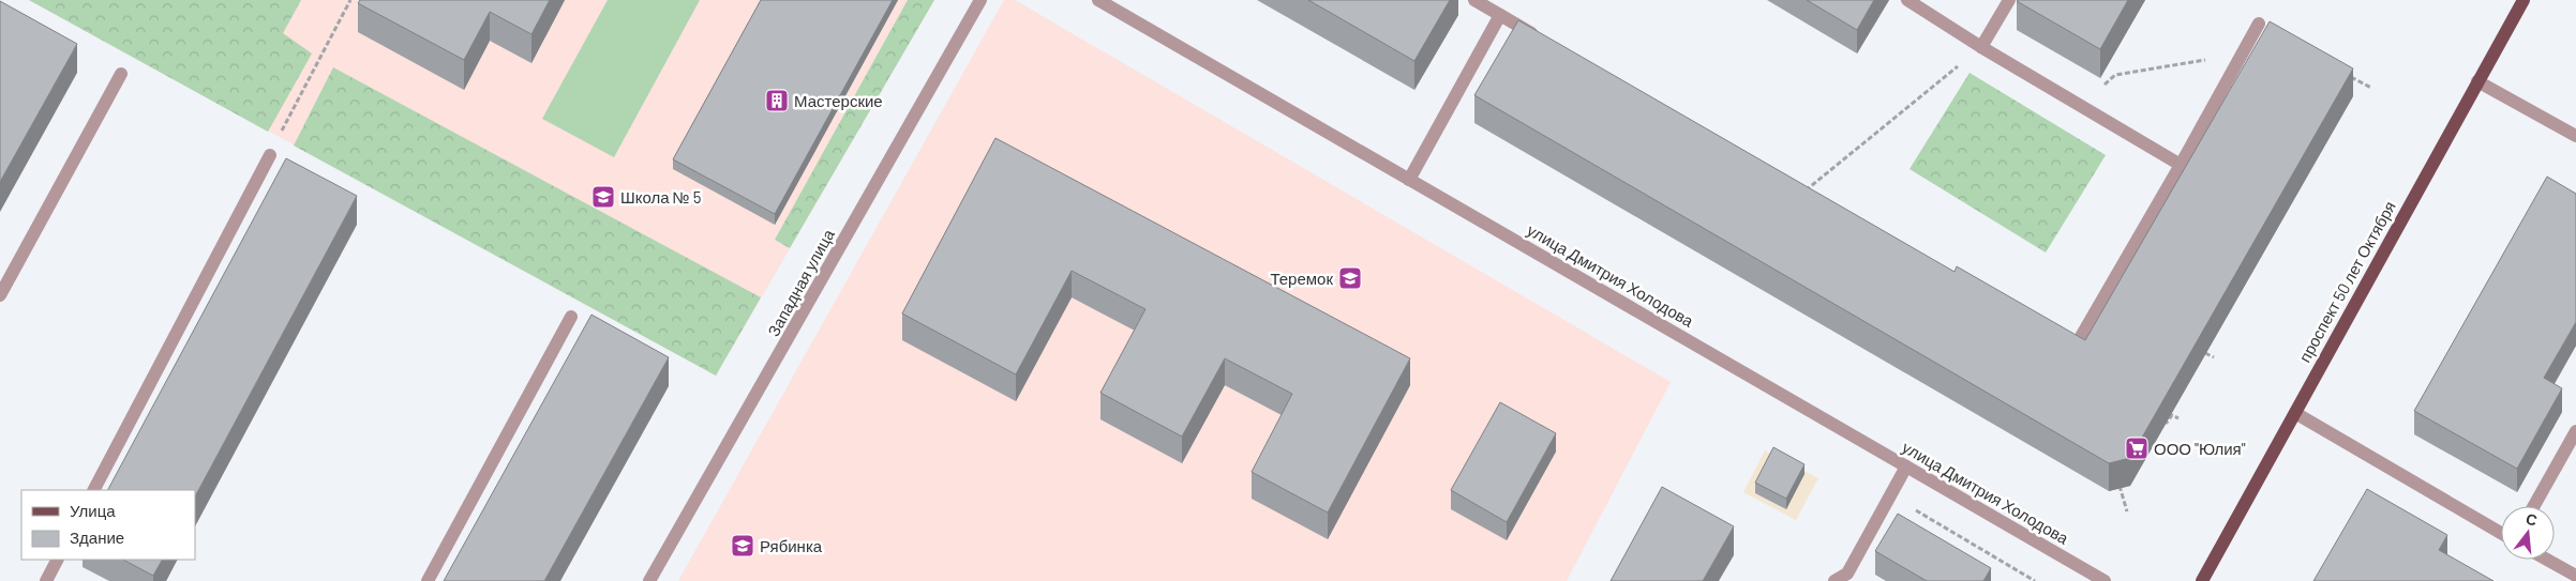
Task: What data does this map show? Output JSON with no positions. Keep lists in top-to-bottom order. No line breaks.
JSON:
{"streets":{"main road":["проспект 50 лет Октября"],"street":["улица Дмитрия Холодова","Западная улица"]},"places":{"building":["Мастерские"],"school or university":["Школа № 5","Теремок","Рябинка"],"supermarket":["ООО \"Юлия\""]},"legend":["Улица","Здание"],"north":"top"}
